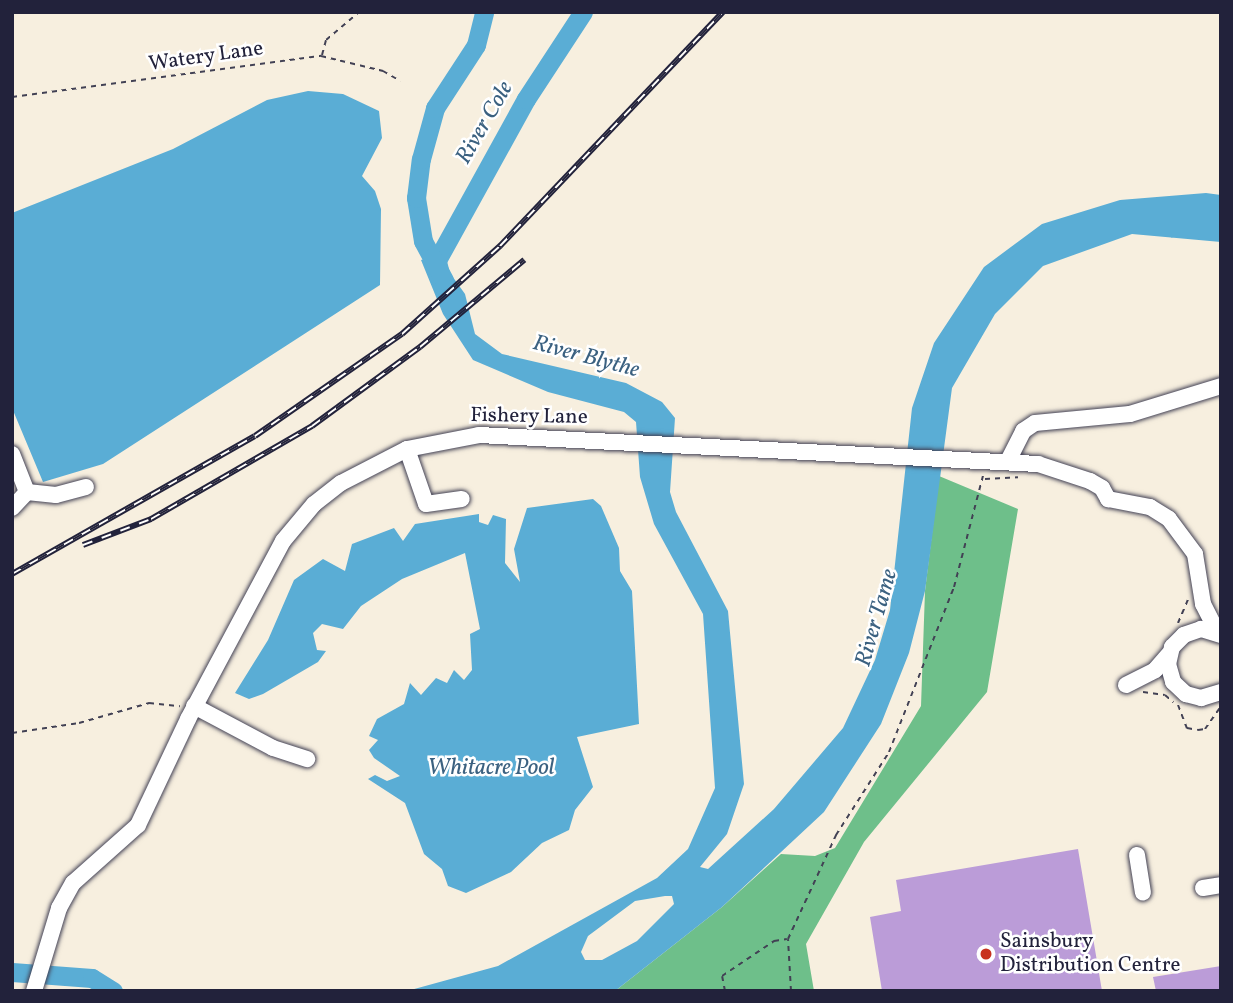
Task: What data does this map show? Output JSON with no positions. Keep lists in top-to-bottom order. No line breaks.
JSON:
{"streets":{"street":["Fishery Lane"],"path":["Watery Lane"]},"water":["River Cole","River Blythe","River Tame","Whitacre Pool"],"places":["Sainsbury Distribution Centre"]}
